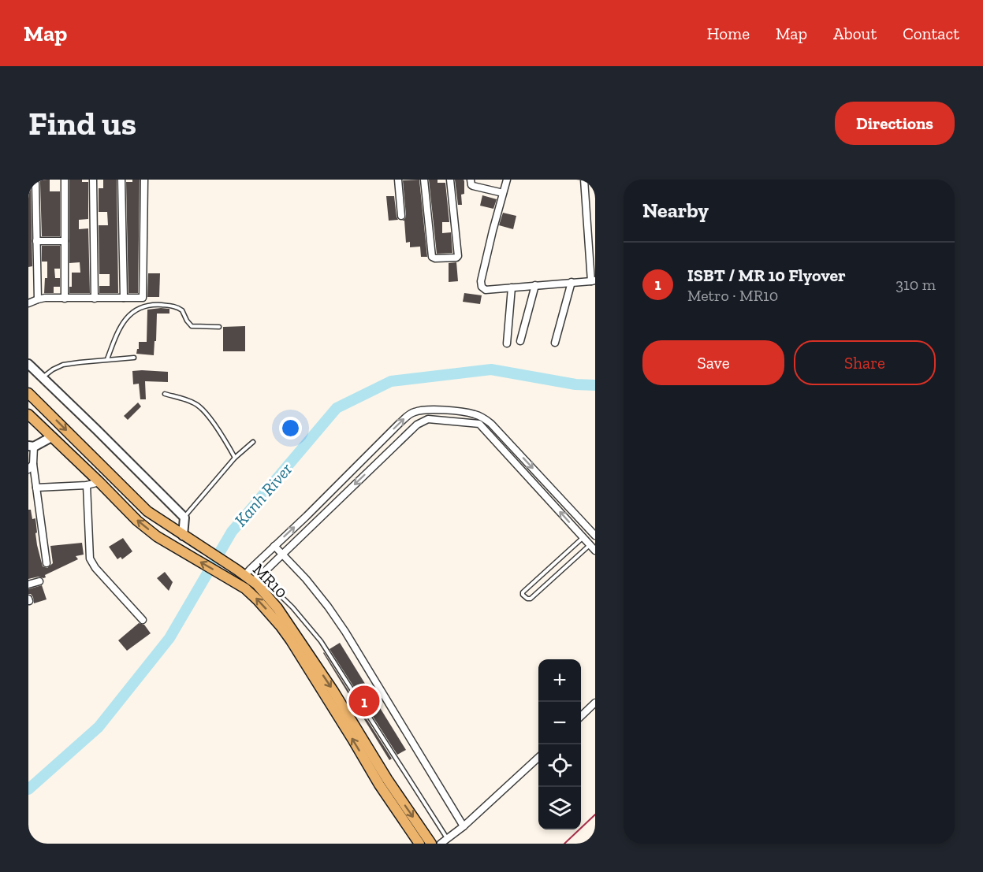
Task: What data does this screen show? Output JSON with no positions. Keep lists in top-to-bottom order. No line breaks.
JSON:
{"streets":{"main road":["MR10"]},"water":["Kanh River"],"page":{"header":"Map","nav":["Home","Map","About","Contact"],"buttons":["Directions",["Save","Share"]],"title":"Find us","heading":"Nearby","list":[{"mark":"1","name":"ISBT / MR 10 Flyover","note":"Metro · MR10","value":"310 m"}],"map_buttons":["+","−"],"pins":"1"}}
